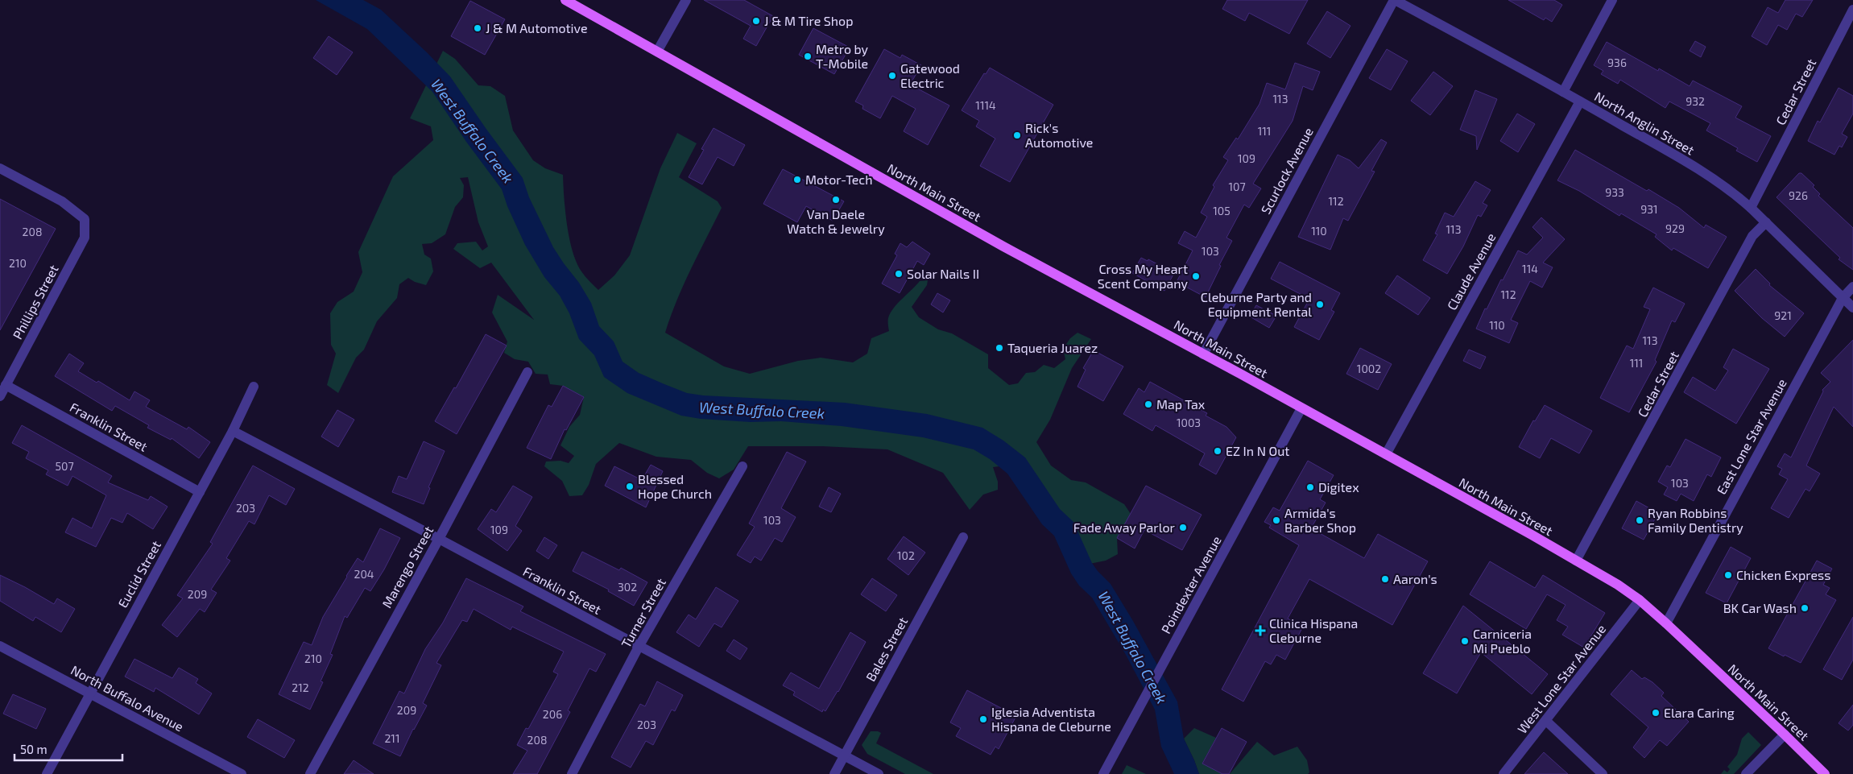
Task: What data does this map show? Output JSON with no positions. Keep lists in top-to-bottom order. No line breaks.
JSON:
{"streets":{"main road":["North Main Street"],"street":["Cedar Street","North Anglin Street","Scurlock Avenue","Claude Avenue","Phillips Street","Franklin Street","East Lone Star Avenue","Marengo Street","Euclid Street","Poindexter Avenue","Turner Street","Bales Street","West Lone Star Avenue","North Buffalo Avenue"]},"crossings":[["Cedar Street","North Anglin Street"],["Cedar Street","North Main Street"],["North Anglin Street","Scurlock Avenue"],["North Anglin Street","Claude Avenue"],["North Anglin Street","East Lone Star Avenue"],["Scurlock Avenue","North Main Street"],["North Main Street","Claude Avenue"],["North Main Street","East Lone Star Avenue"],["North Main Street","Poindexter Avenue"],["North Main Street","West Lone Star Avenue"],["Phillips Street","Franklin Street"],["Franklin Street","Marengo Street"],["Franklin Street","Euclid Street"],["Franklin Street","Turner Street"],["Franklin Street","Bales Street"],["Euclid Street","North Buffalo Avenue"]],"water":["West Buffalo Creek"],"places":{"other":["J & M Tire Shop","J & M Automotive","Metro by T-Mobile","Gatewood Electric","Rick's Automotive","Motor-Tech","Van Daele Watch & Jewelry","Solar Nails II","Cross My Heart Scent Company","Cleburne Party and Equipment Rental","Taqueria Juarez","Map Tax","EZ In N Out","Blessed Hope Church","Digitex","Armida's Barber Shop","Ryan Robbins Family Dentistry","Fade Away Parlor","Chicken Express","Aaron's","BK Car Wash","Carniceria Mi Pueblo","Elara Caring","Iglesia Adventista Hispana de Cleburne"],"health":["Clinica Hispana Cleburne"]},"house_numbers":["936","113","932","1114","111","109","107","933","926","112","931","105","929","113","110","208","103","210","114","112","921","110","113","111","1002","1003","507","103","203","103","109","102","204","302","209","210","212","209","206","203","211","208"],"scale_bar":"50 m"}
